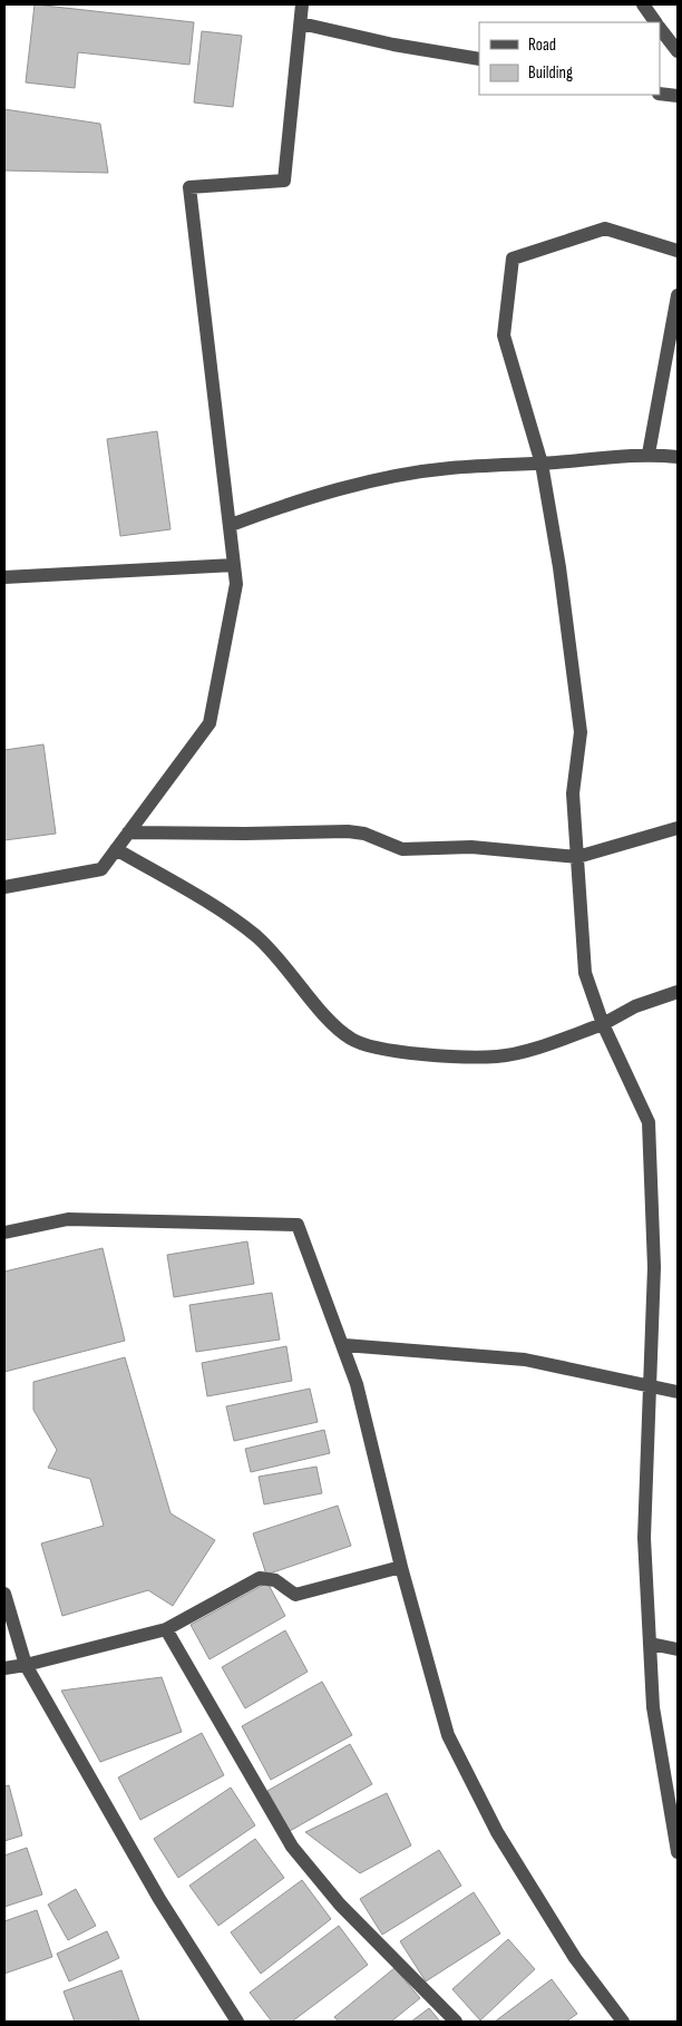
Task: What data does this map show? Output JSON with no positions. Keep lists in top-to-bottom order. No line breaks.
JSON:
{"legend":["Road","Building"]}
